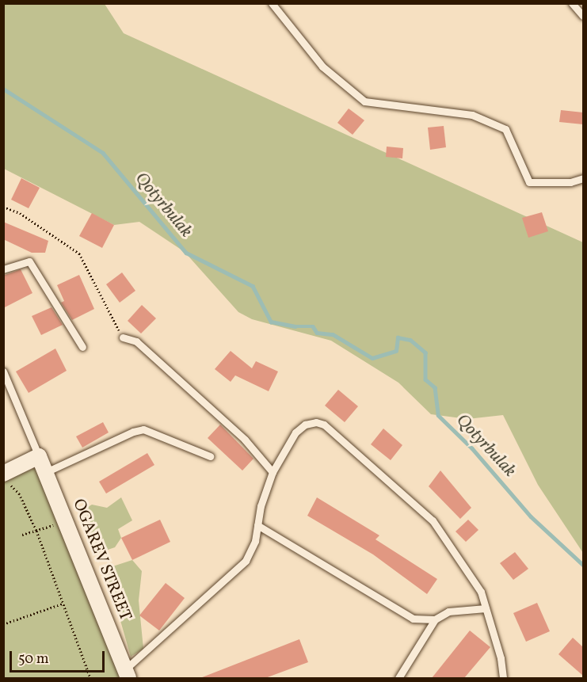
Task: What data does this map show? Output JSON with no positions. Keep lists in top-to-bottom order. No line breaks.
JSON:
{"streets":{"street":["OGAREV STREET"]},"water":["Qotyrbulak"],"scale_bar":"50 m"}
